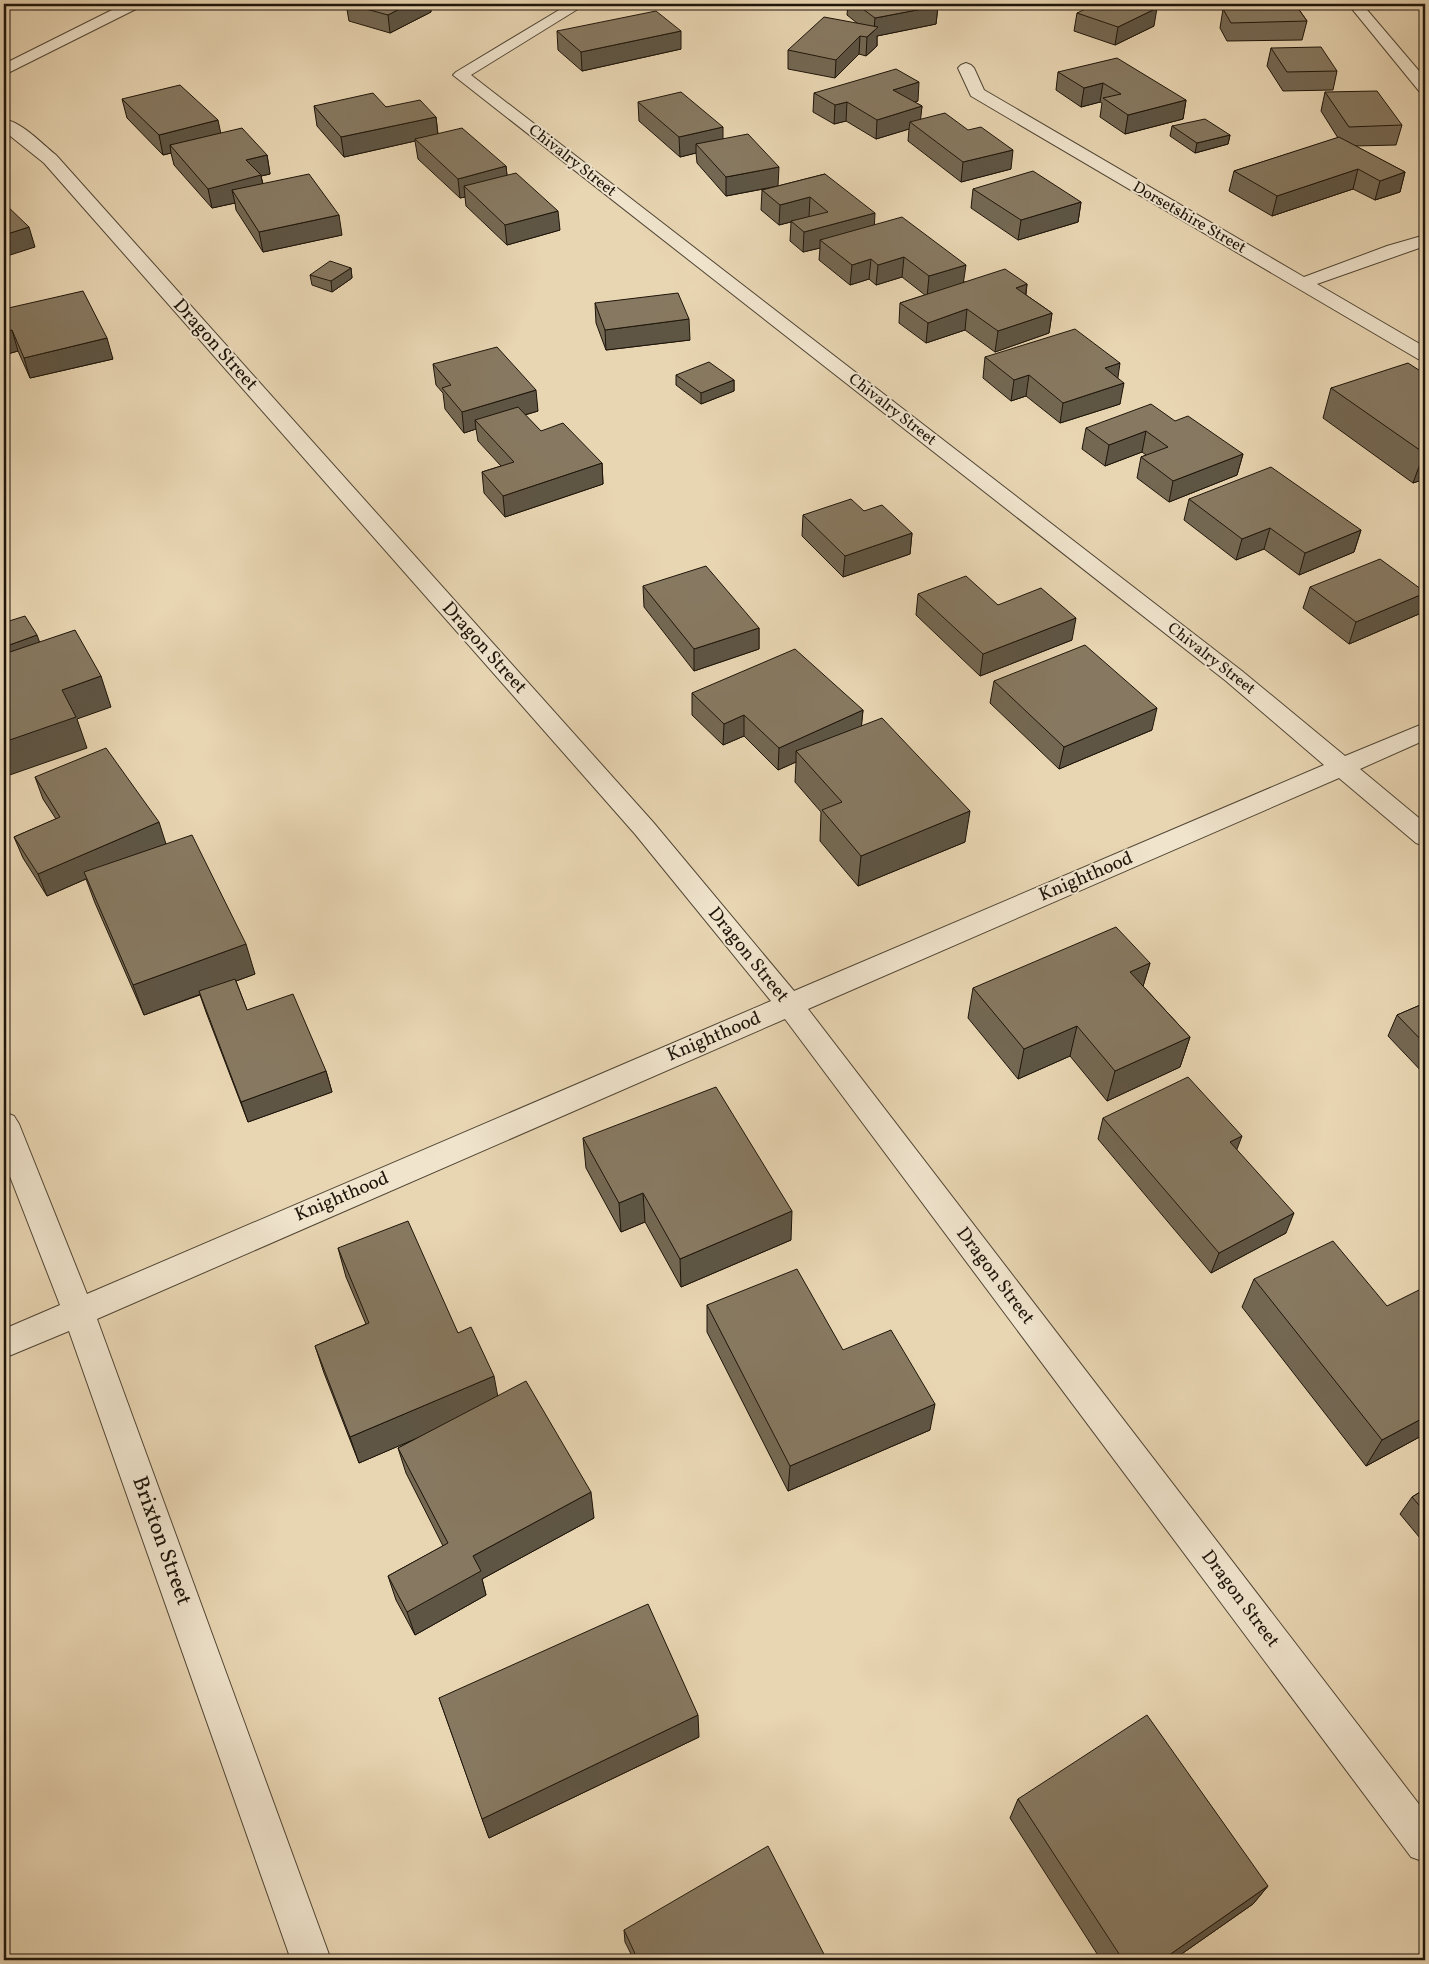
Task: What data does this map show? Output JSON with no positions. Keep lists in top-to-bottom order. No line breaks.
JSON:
{"streets":{"street":["Chivalry Street","Dorsetshire Street","Dragon Street","Knighthood","Brixton Street"]},"crossings":[["Chivalry Street","Knighthood"],["Dragon Street","Knighthood"],["Knighthood","Brixton Street"]]}
